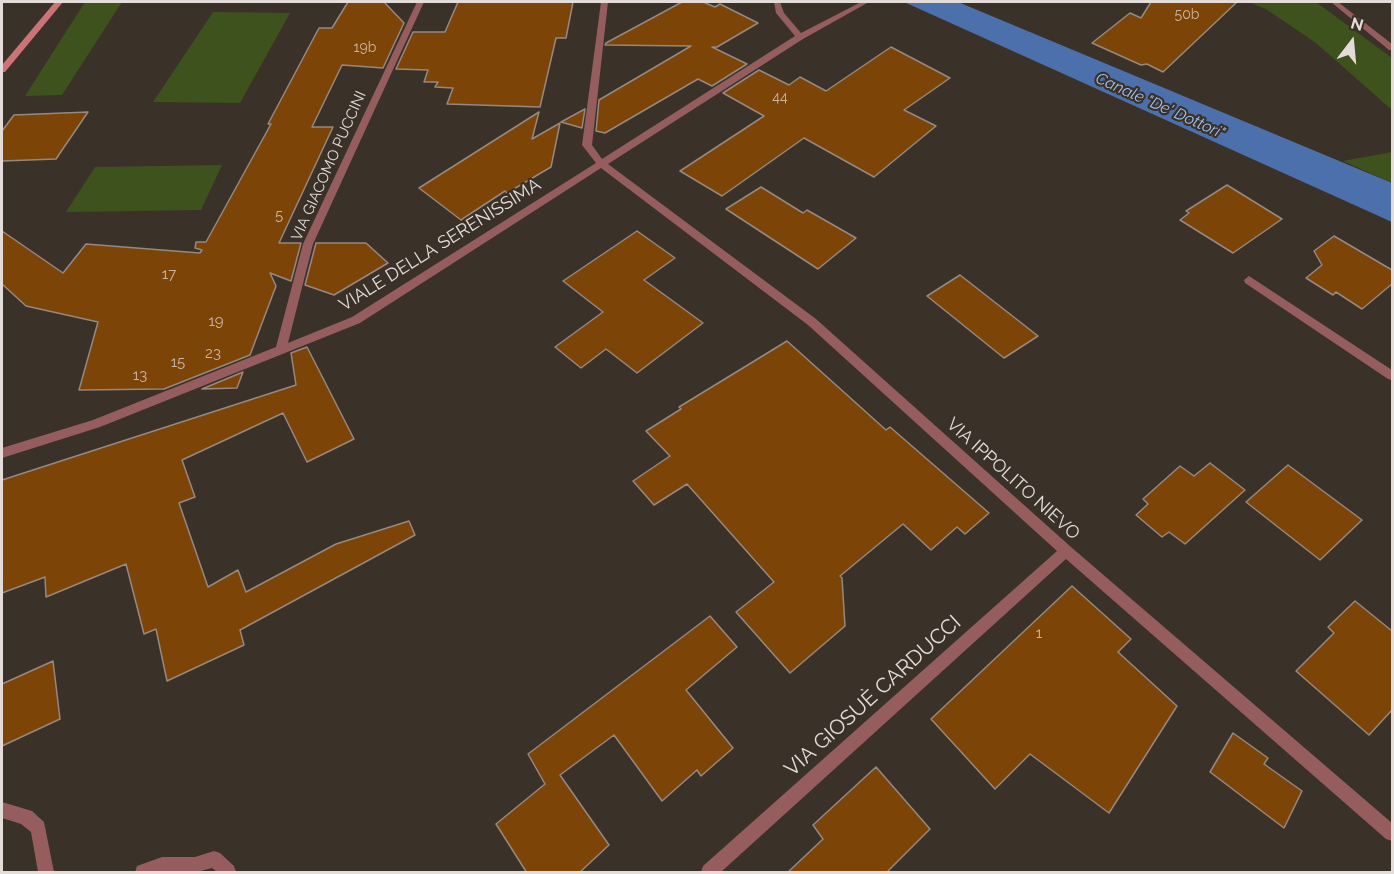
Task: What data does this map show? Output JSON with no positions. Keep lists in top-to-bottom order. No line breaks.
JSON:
{"streets":{"street":["VIA GIACOMO PUCCINI","VIALE DELLA SERENISSIMA","VIA IPPOLITO NIEVO","VIA GIOSUÈ CARDUCCI"]},"crossings":[["VIA GIACOMO PUCCINI","VIALE DELLA SERENISSIMA"],["VIALE DELLA SERENISSIMA","VIA IPPOLITO NIEVO"],["VIA IPPOLITO NIEVO","VIA GIOSUÈ CARDUCCI"]],"water":["Canale \"De' Dottori\""],"house_numbers":["50b","19b","44","5","17","19","23","15","13","1"],"north":"top"}
